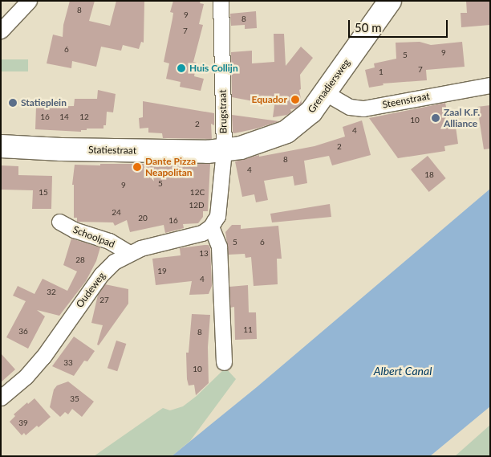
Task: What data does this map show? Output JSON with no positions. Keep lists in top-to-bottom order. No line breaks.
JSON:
{"streets":{"main road":["Grenadiersweg","Statiestraat"],"street":["Steenstraat","Brugstraat","Schoolpad","Oudeweg"]},"crossings":[["Grenadiersweg","Steenstraat"],["Grenadiersweg","Brugstraat"],["Grenadiersweg","Statiestraat"],["Brugstraat","Statiestraat"],["Schoolpad","Oudeweg"]],"water":["Albert Canal"],"places":["Huis Collijn","Equador","Statieplein","Zaal K.F. Alliance","Dante Pizza Neapolitan"],"house_numbers":["8","9","8","7","6","9","5","7","1","16","14","12","10","2","4","2","8","4","18","5","9","15","12C","12D","24","20","16","5","6","13","28","19","4","32","27","11","36","8","33","10","35","39"],"scale_bar":"50 m"}
